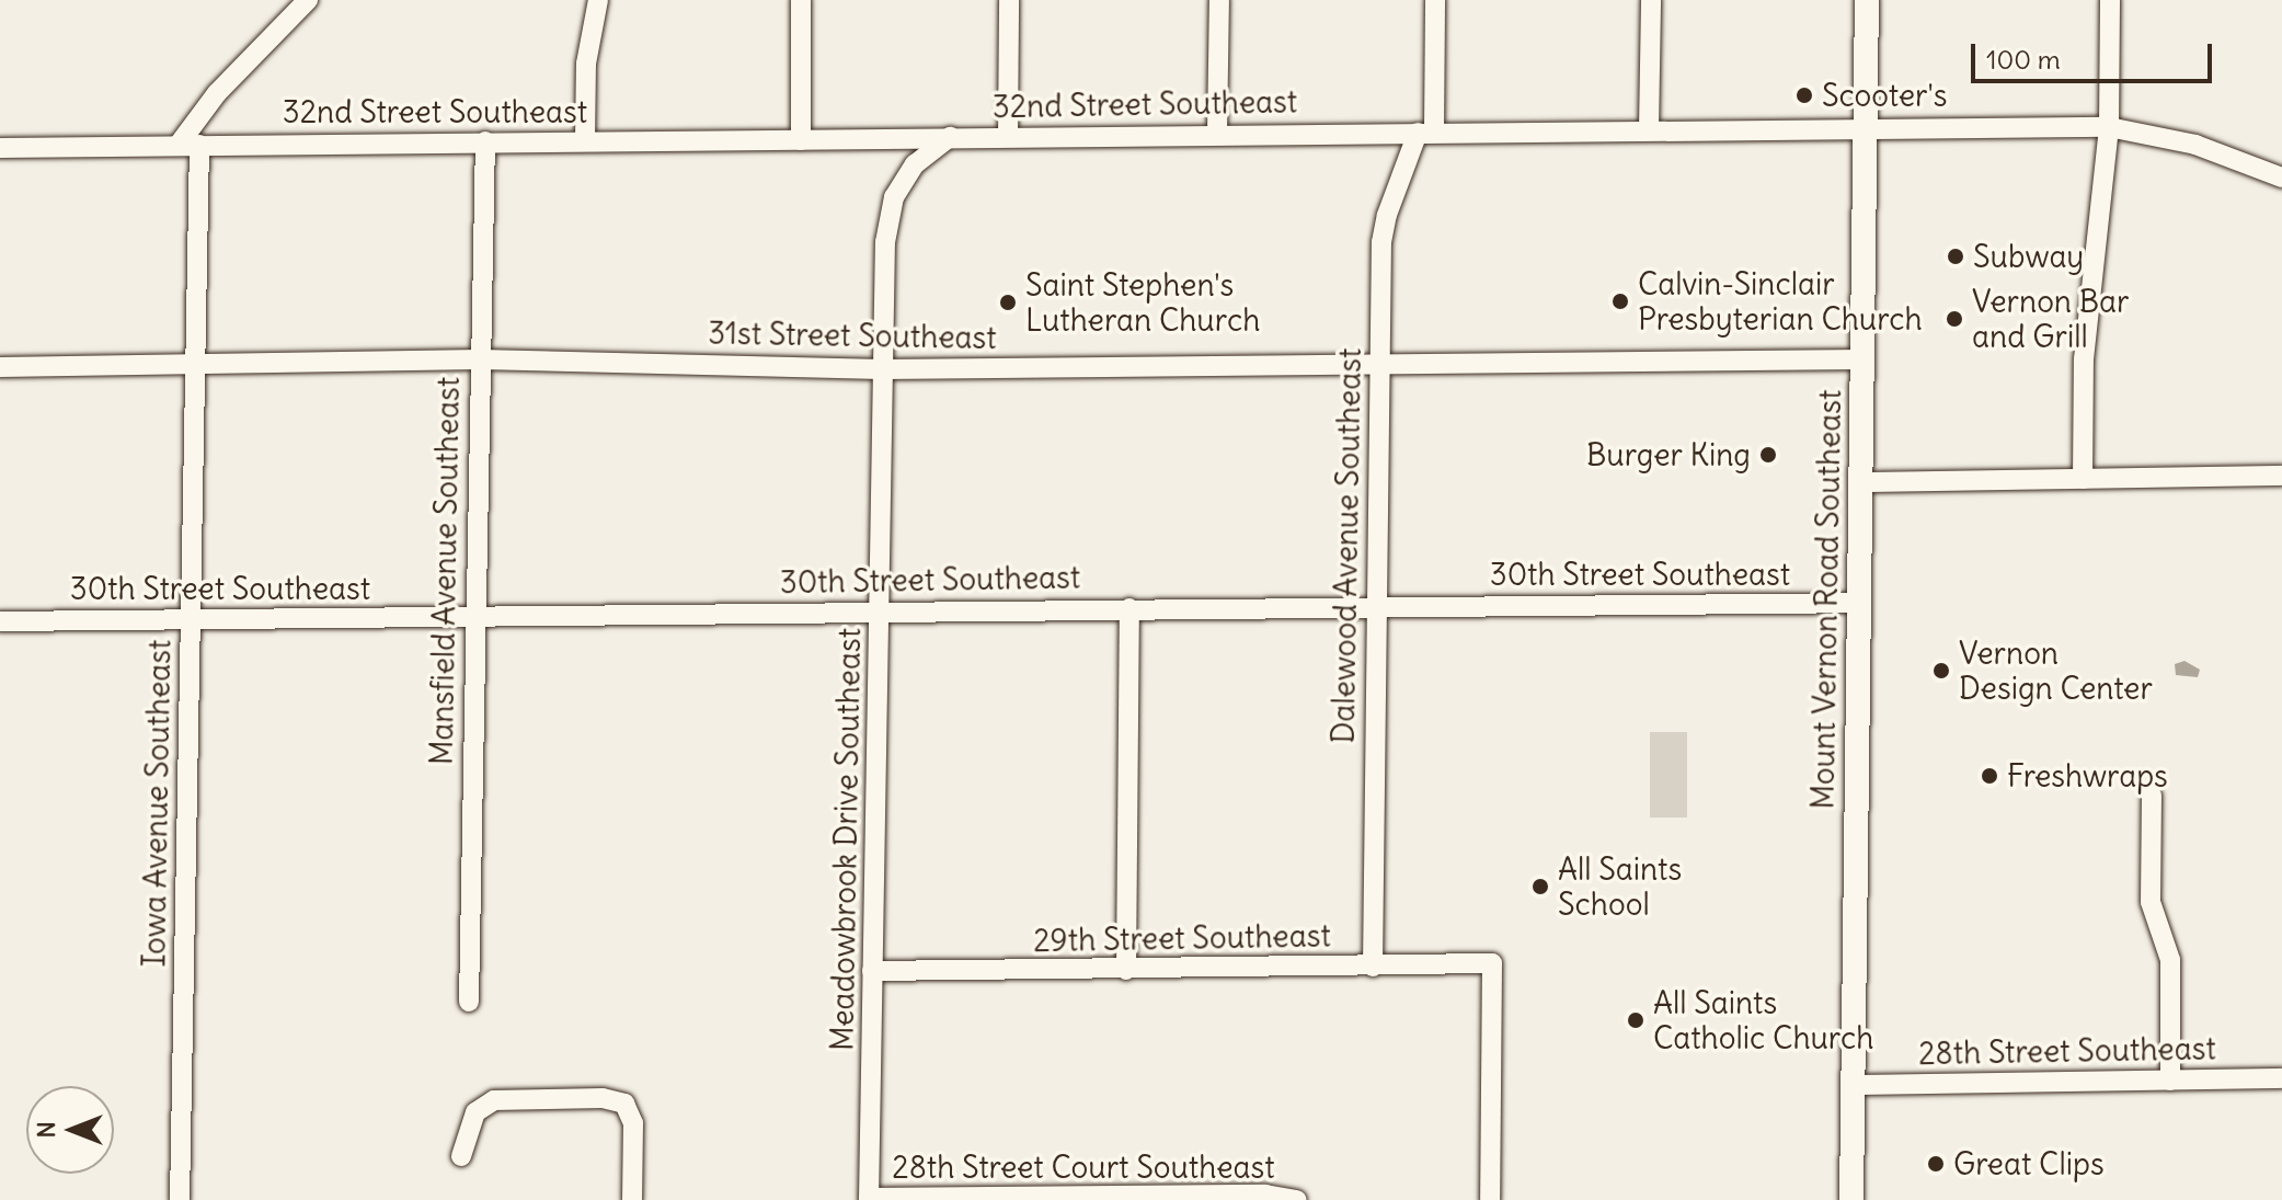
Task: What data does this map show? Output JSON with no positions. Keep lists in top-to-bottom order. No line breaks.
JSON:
{"streets":{"main road":["Mount Vernon Road Southeast"],"street":["32nd Street Southeast","31st Street Southeast","Dalewood Avenue Southeast","Mansfield Avenue Southeast","30th Street Southeast","Iowa Avenue Southeast","Meadowbrook Drive Southeast","29th Street Southeast","28th Street Southeast","28th Street Court Southeast"]},"crossings":[["32nd Street Southeast","Dalewood Avenue Southeast"],["32nd Street Southeast","Mansfield Avenue Southeast"],["32nd Street Southeast","Mount Vernon Road Southeast"],["32nd Street Southeast","Iowa Avenue Southeast"],["32nd Street Southeast","Meadowbrook Drive Southeast"],["31st Street Southeast","Dalewood Avenue Southeast"],["31st Street Southeast","Mansfield Avenue Southeast"],["31st Street Southeast","Mount Vernon Road Southeast"],["31st Street Southeast","Iowa Avenue Southeast"],["31st Street Southeast","Meadowbrook Drive Southeast"],["Dalewood Avenue Southeast","30th Street Southeast"],["Dalewood Avenue Southeast","29th Street Southeast"],["Mansfield Avenue Southeast","30th Street Southeast"],["30th Street Southeast","Mount Vernon Road Southeast"],["30th Street Southeast","Iowa Avenue Southeast"],["30th Street Southeast","Meadowbrook Drive Southeast"],["Mount Vernon Road Southeast","28th Street Southeast"],["Meadowbrook Drive Southeast","29th Street Southeast"],["Meadowbrook Drive Southeast","28th Street Court Southeast"]],"places":["Scooter's","Subway","Calvin-Sinclair Presbyterian Church","Saint Stephen's Lutheran Church","Vernon Bar and Grill","Burger King","Vernon Design Center","Freshwraps","All Saints School","All Saints Catholic Church","Great Clips"],"scale_bar":"100 m","north":"left"}
